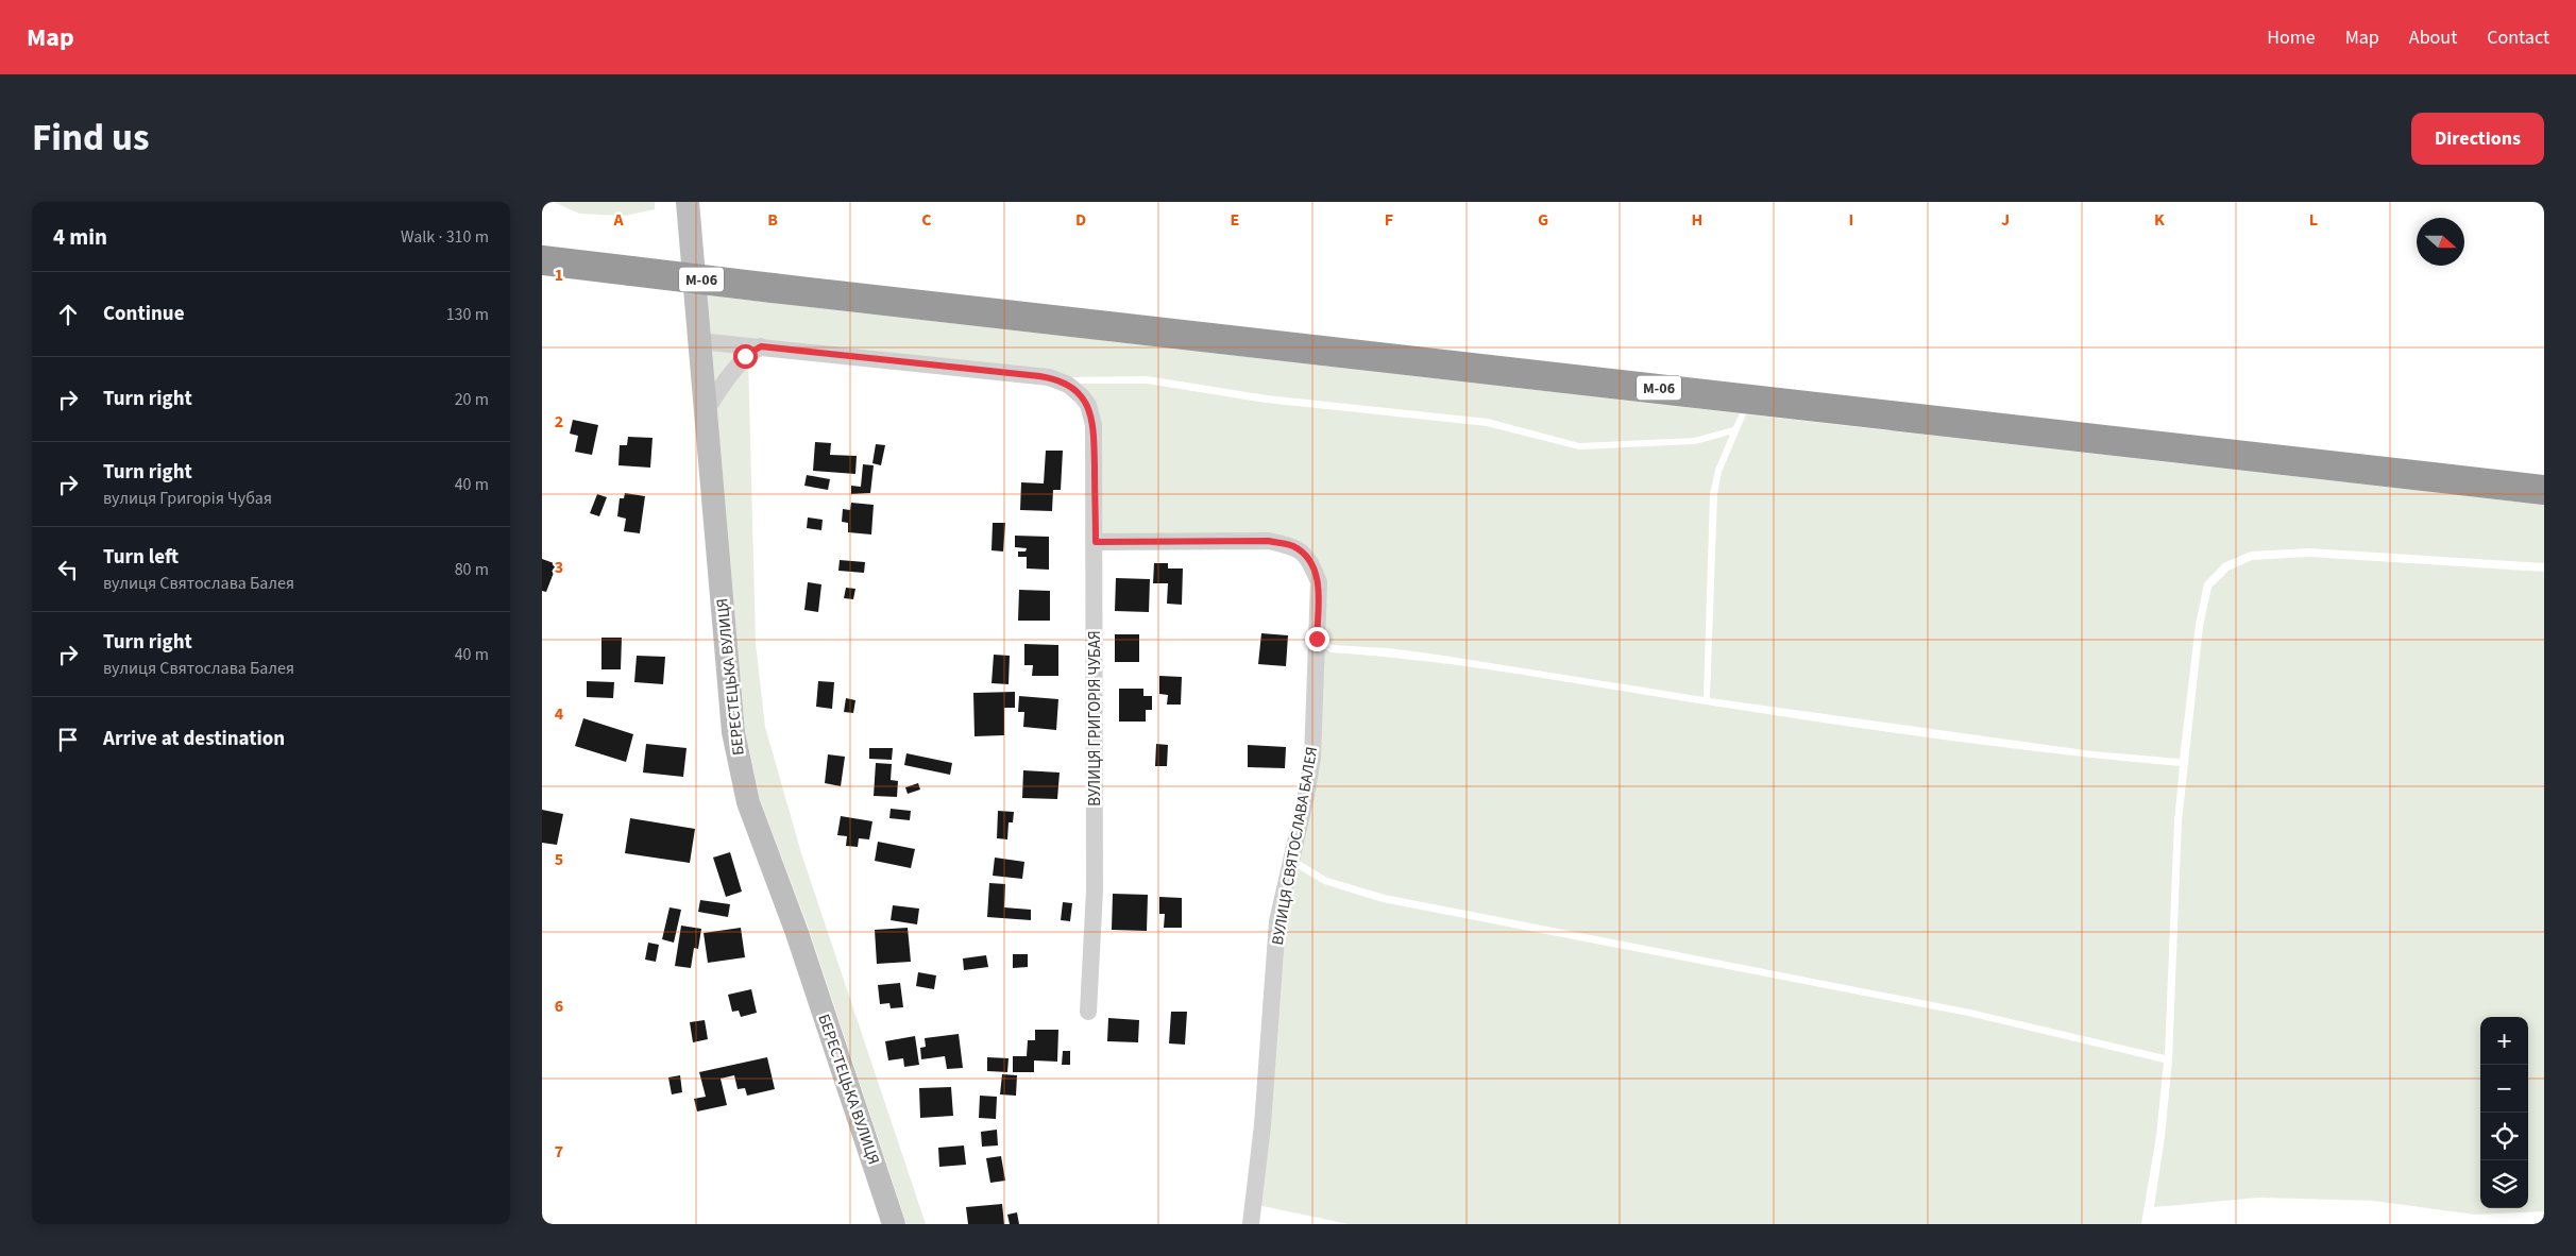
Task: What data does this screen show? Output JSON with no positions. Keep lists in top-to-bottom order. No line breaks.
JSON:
{"streets":{"highway":["М-06"],"main road":["БЕРЕСТЕЦЬКА ВУЛИЦЯ"],"street":["ВУЛИЦЯ ГРИГОРІЯ ЧУБАЯ","ВУЛИЦЯ СВЯТОСЛАВА БАЛЕЯ"]},"crossings":[["ВУЛИЦЯ ГРИГОРІЯ ЧУБАЯ","ВУЛИЦЯ СВЯТОСЛАВА БАЛЕЯ"]],"north":"right","page":{"header":"Map","nav":["Home","Map","About","Contact"],"title":"Find us","buttons":"Directions","heading":["4 min","Walk · 310 m"],"list":[["Continue","130 m"],["Turn right","20 m"],["Turn right","вулиця Григорія Чубая","40 m"],["Turn left","вулиця Святослава Балея","80 m"],["Turn right","вулиця Святослава Балея","40 m"],"Arrive at destination"],"map_buttons":["+","−"]},"grid":{"columns":["A","B","C","D","E","F","G","H","I","J","K","L"],"rows":["1","2","3","4","5","6","7"]}}
